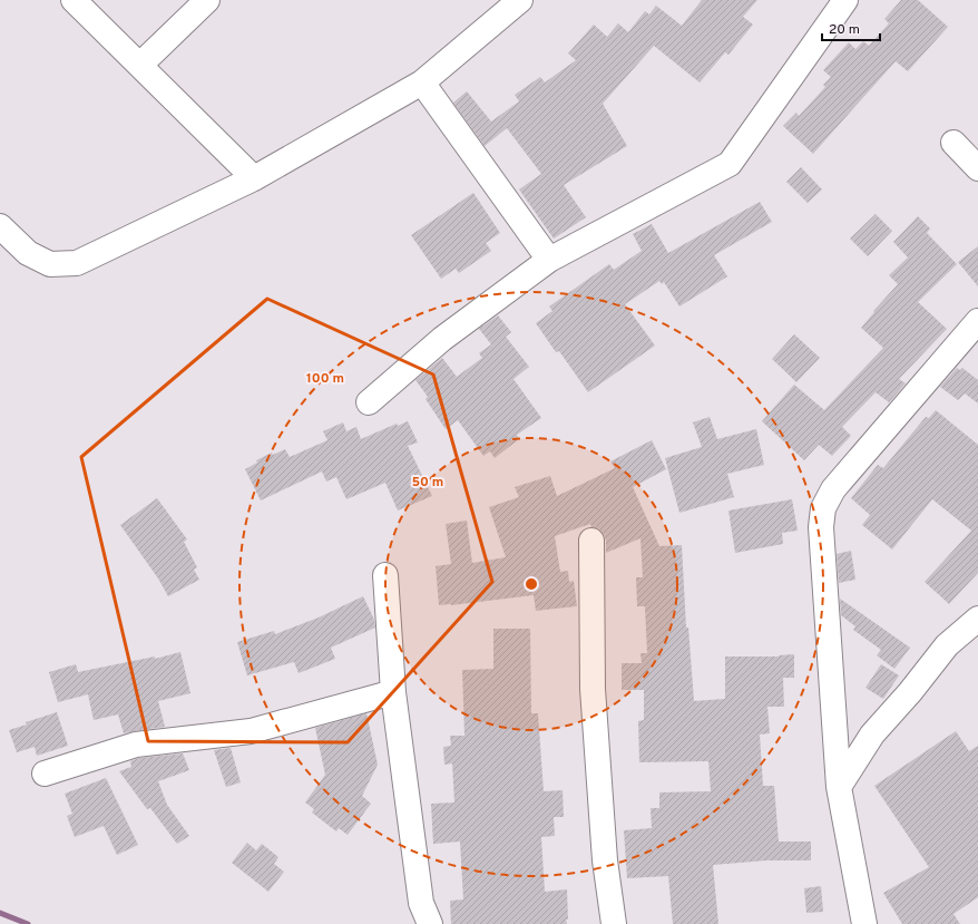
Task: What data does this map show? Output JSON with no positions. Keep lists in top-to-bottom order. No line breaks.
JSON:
{"scale_bar":"20 m","rings":["100 m","50 m"]}
